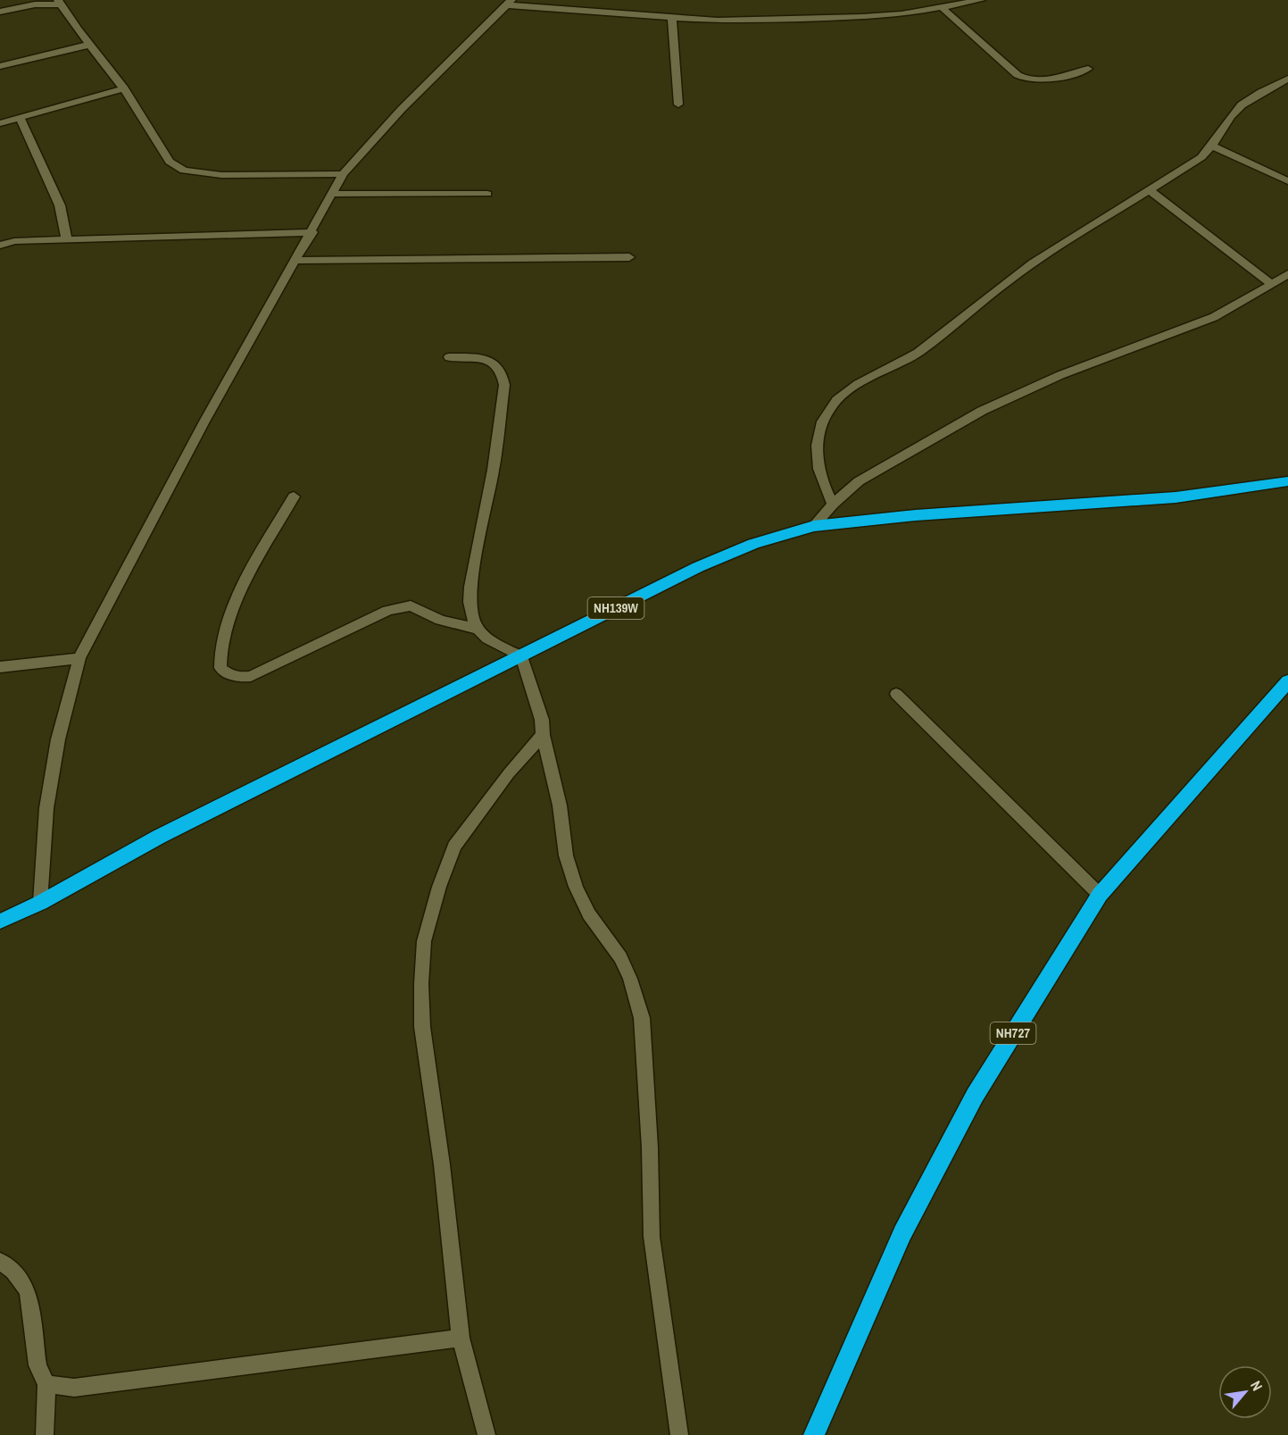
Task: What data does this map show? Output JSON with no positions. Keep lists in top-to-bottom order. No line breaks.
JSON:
{"streets":{"highway":["NH139W","NH727"]},"north":"top right"}
